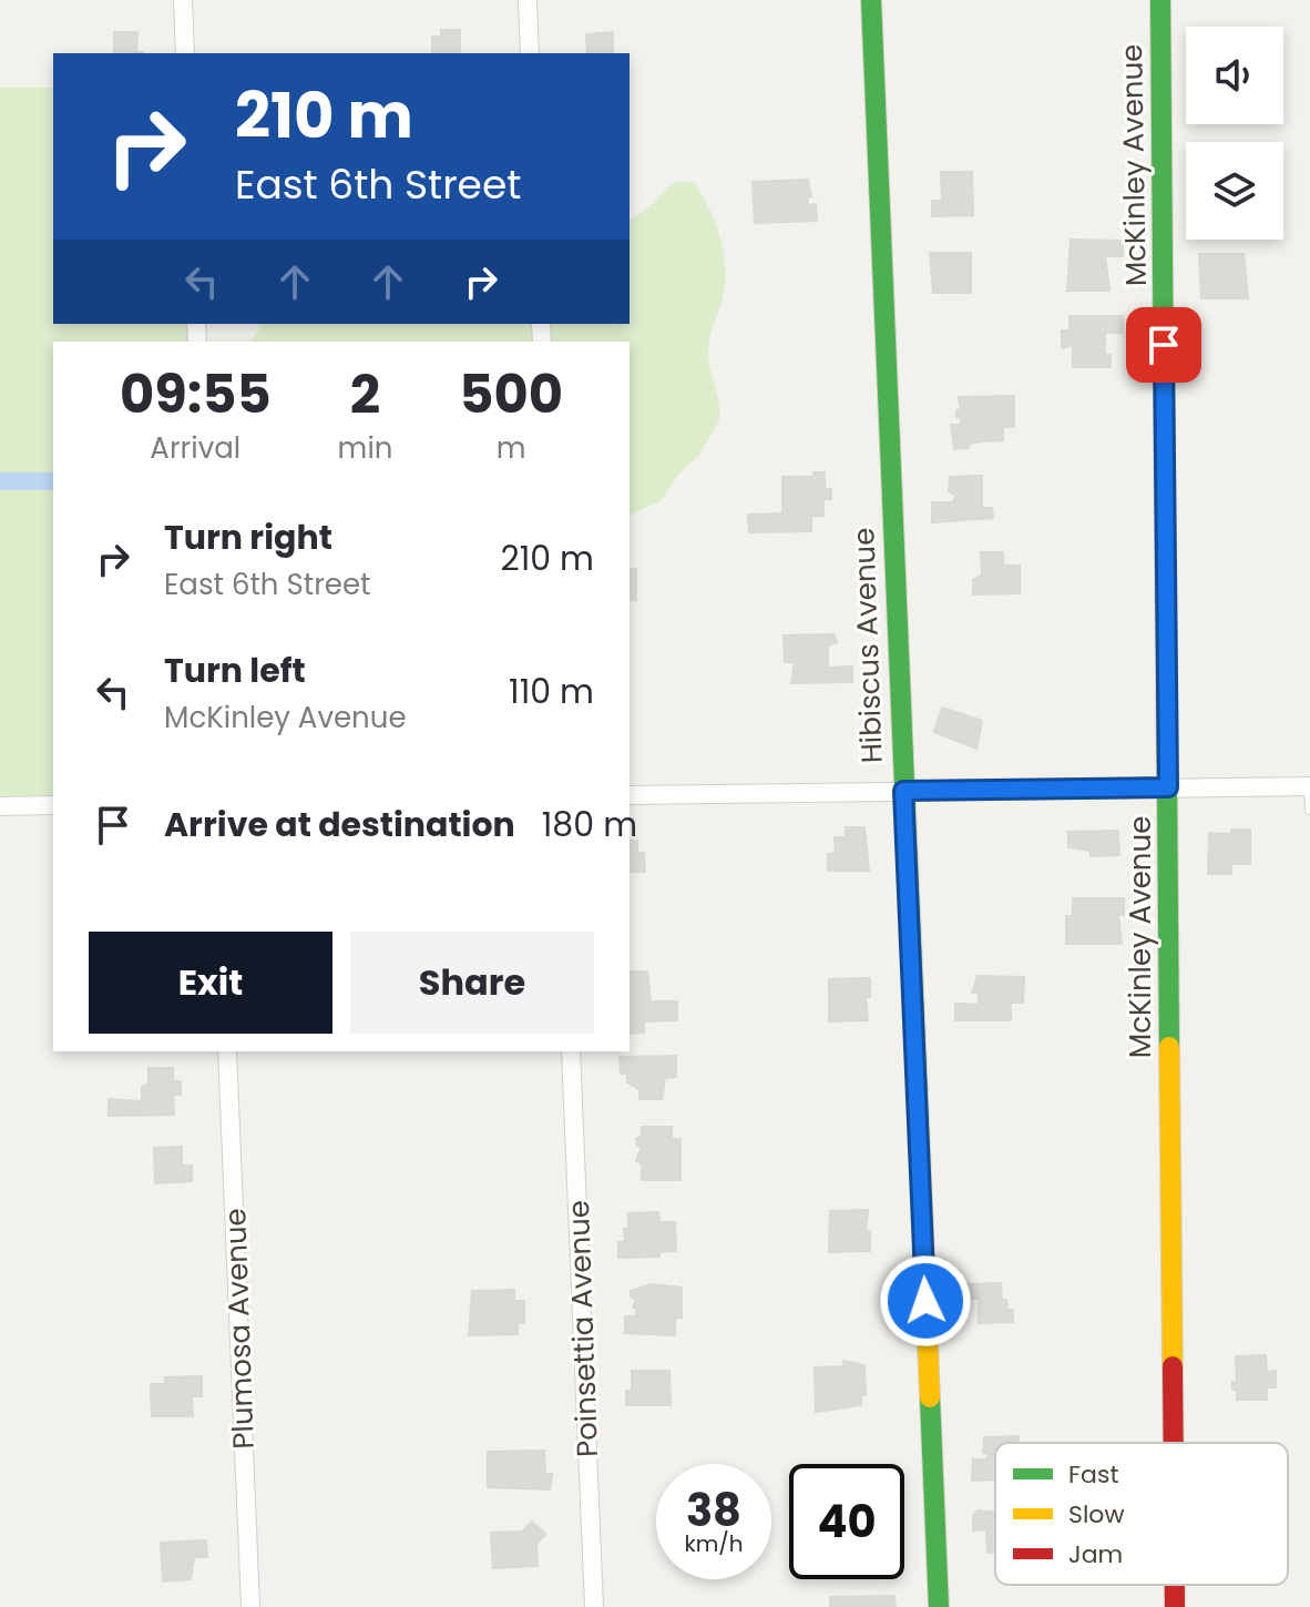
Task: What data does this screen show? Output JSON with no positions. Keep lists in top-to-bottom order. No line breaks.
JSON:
{"streets":{"street":["McKinley Avenue","Hibiscus Avenue","Plumosa Avenue","Poinsettia Avenue"]},"legend":["Fast","Slow","Jam"],"page":{"turn":["210 m","East 6th Street"],"eta":["09:55","Arrival","2","min","500","m"],"list":[{"name":"Turn right","note":"East 6th Street","value":"210 m"},{"name":"Turn left","note":"McKinley Avenue","value":"110 m"},{"name":"Arrive at destination","value":"180 m"}],"buttons":["Exit","Share"],"speed":"38 km/h","limit":"40"}}
